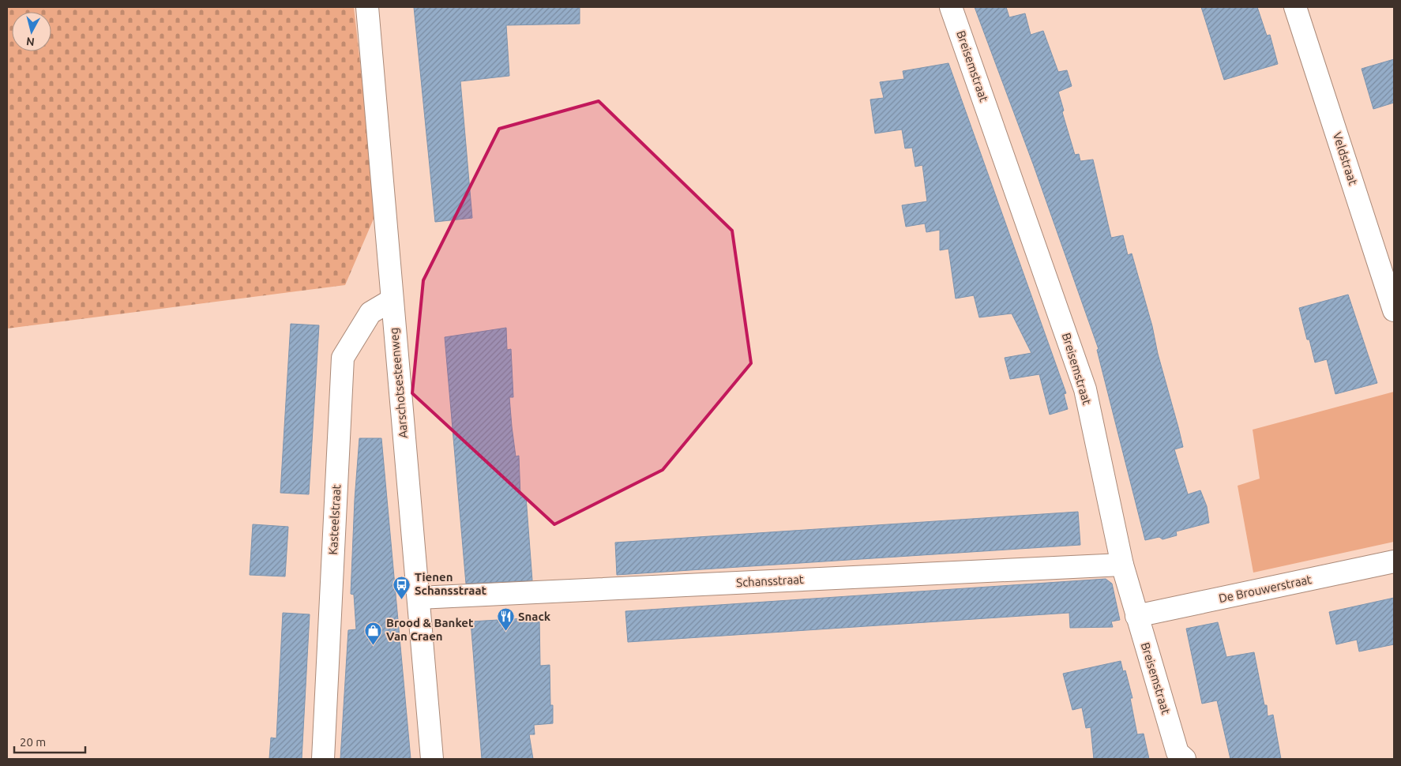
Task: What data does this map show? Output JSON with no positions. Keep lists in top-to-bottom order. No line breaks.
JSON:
{"streets":{"street":["Breisemstraat","Veldstraat","Aarschotsesteenweg","Kasteelstraat","Schansstraat","De Brouwerstraat"]},"crossings":[["Breisemstraat","Schansstraat"],["Breisemstraat","De Brouwerstraat"],["Aarschotsesteenweg","Kasteelstraat"],["Aarschotsesteenweg","Schansstraat"]],"places":{"bus stop":["Tienen Schansstraat"],"restaurant":["Snack"],"shop":["Brood & Banket Van Craen"]},"scale_bar":"20 m","north":"bottom"}
